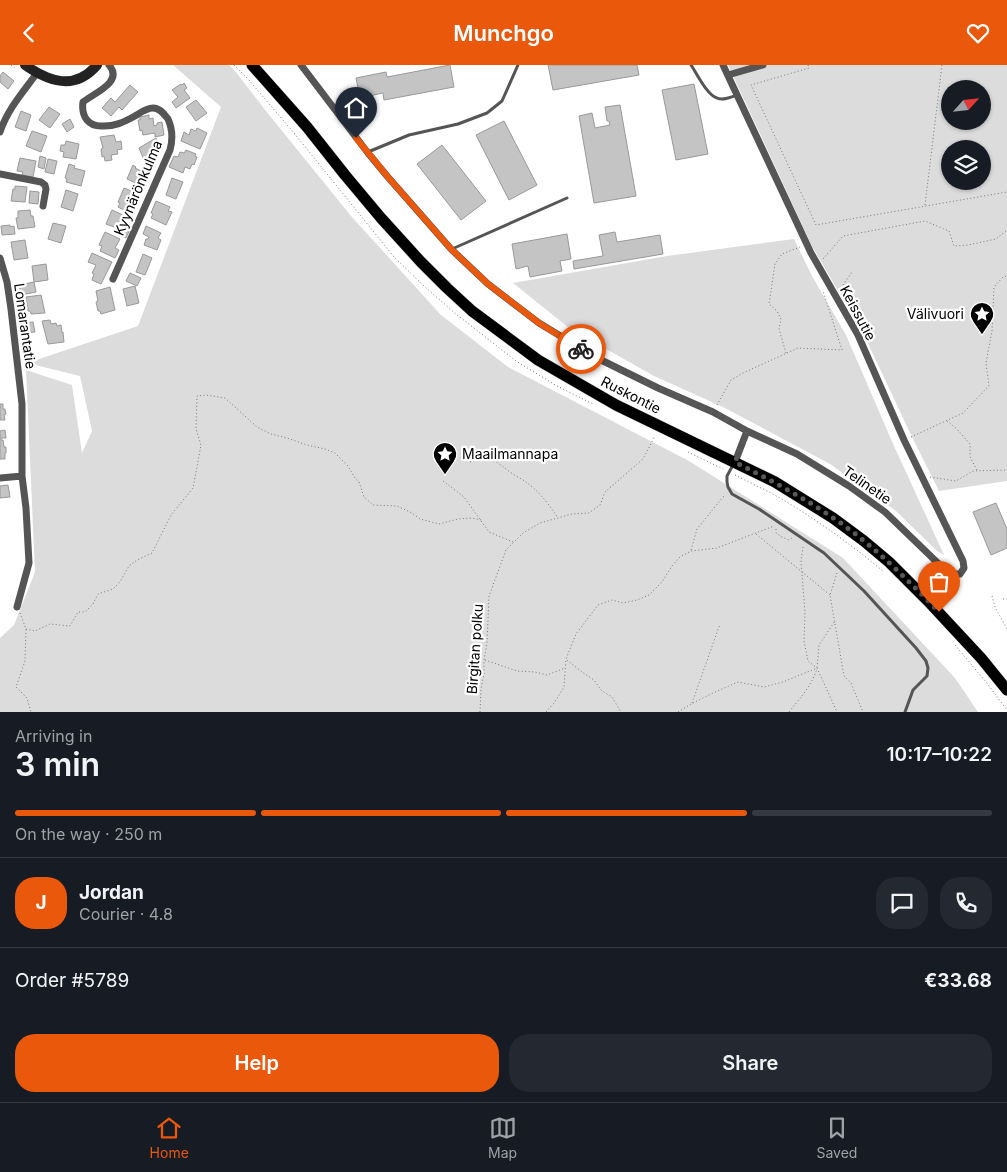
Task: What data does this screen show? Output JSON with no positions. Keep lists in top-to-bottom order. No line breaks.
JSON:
{"streets":{"main road":["Ruskontie"],"street":["Kyynärönkulma","Keissutie","Lomarantatie","Telinetie"],"path":["Birgitan polku"]},"crossings":[["Keissutie","Telinetie"]],"places":{"place":["Välivuori","Maailmannapa"]},"north":"top right","page":{"header":"Munchgo","heading":["3 min","Arriving in","10:17–10:22"],"panel":["Jordan","Courier · 4.8","Order #5789","€33.68"],"bar":"On the way · 250 m","round":"J","buttons":["Help","Share"],"tabs":["Home","Map","Saved"]}}
